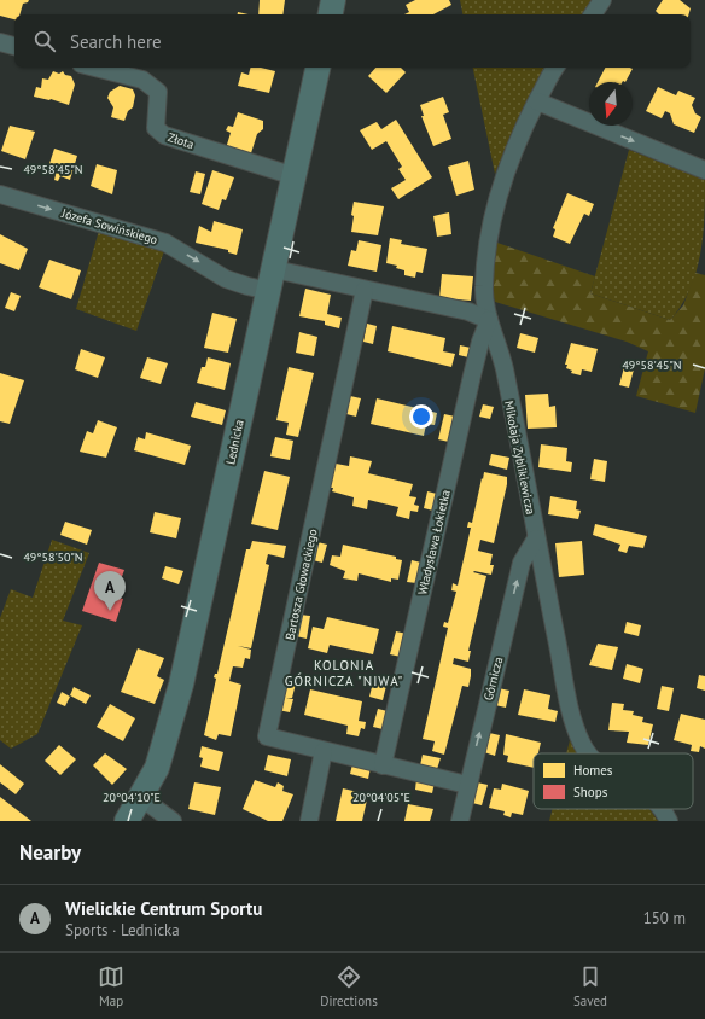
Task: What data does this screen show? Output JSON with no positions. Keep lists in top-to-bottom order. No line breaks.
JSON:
{"streets":{"main road":["Lednicka"],"street":["Złota","Józefa Sowińskiego","Mikołaja Zyblikiewicza","Władysława Łokietka","Bartosza Głowackiego","Górnicza"]},"crossings":[["Złota","Lednicka"],["Józefa Sowińskiego","Lednicka"],["Józefa Sowińskiego","Mikołaja Zyblikiewicza"],["Józefa Sowińskiego","Władysława Łokietka"],["Józefa Sowińskiego","Bartosza Głowackiego"],["Mikołaja Zyblikiewicza","Władysława Łokietka"],["Mikołaja Zyblikiewicza","Górnicza"],["Władysława Łokietka","Bartosza Głowackiego"],["Bartosza Głowackiego","Górnicza"]],"one_way":["Józefa Sowińskiego","Górnicza"],"districts":["KOLONIA GÓRNICZA \"NIWA\""],"legend":["Homes","Shops"],"north":"bottom","page":{"search":"Search here","pins":"A","heading":"Nearby","list":[{"mark":"A","name":"Wielickie Centrum Sportu","note":"Sports · Lednicka","value":"150 m"}],"nav":["Map","Directions","Saved"]},"coordinates":["49°58'45\"N","49°58'50\"N","20°04'10\"E","20°04'05\"E"]}
